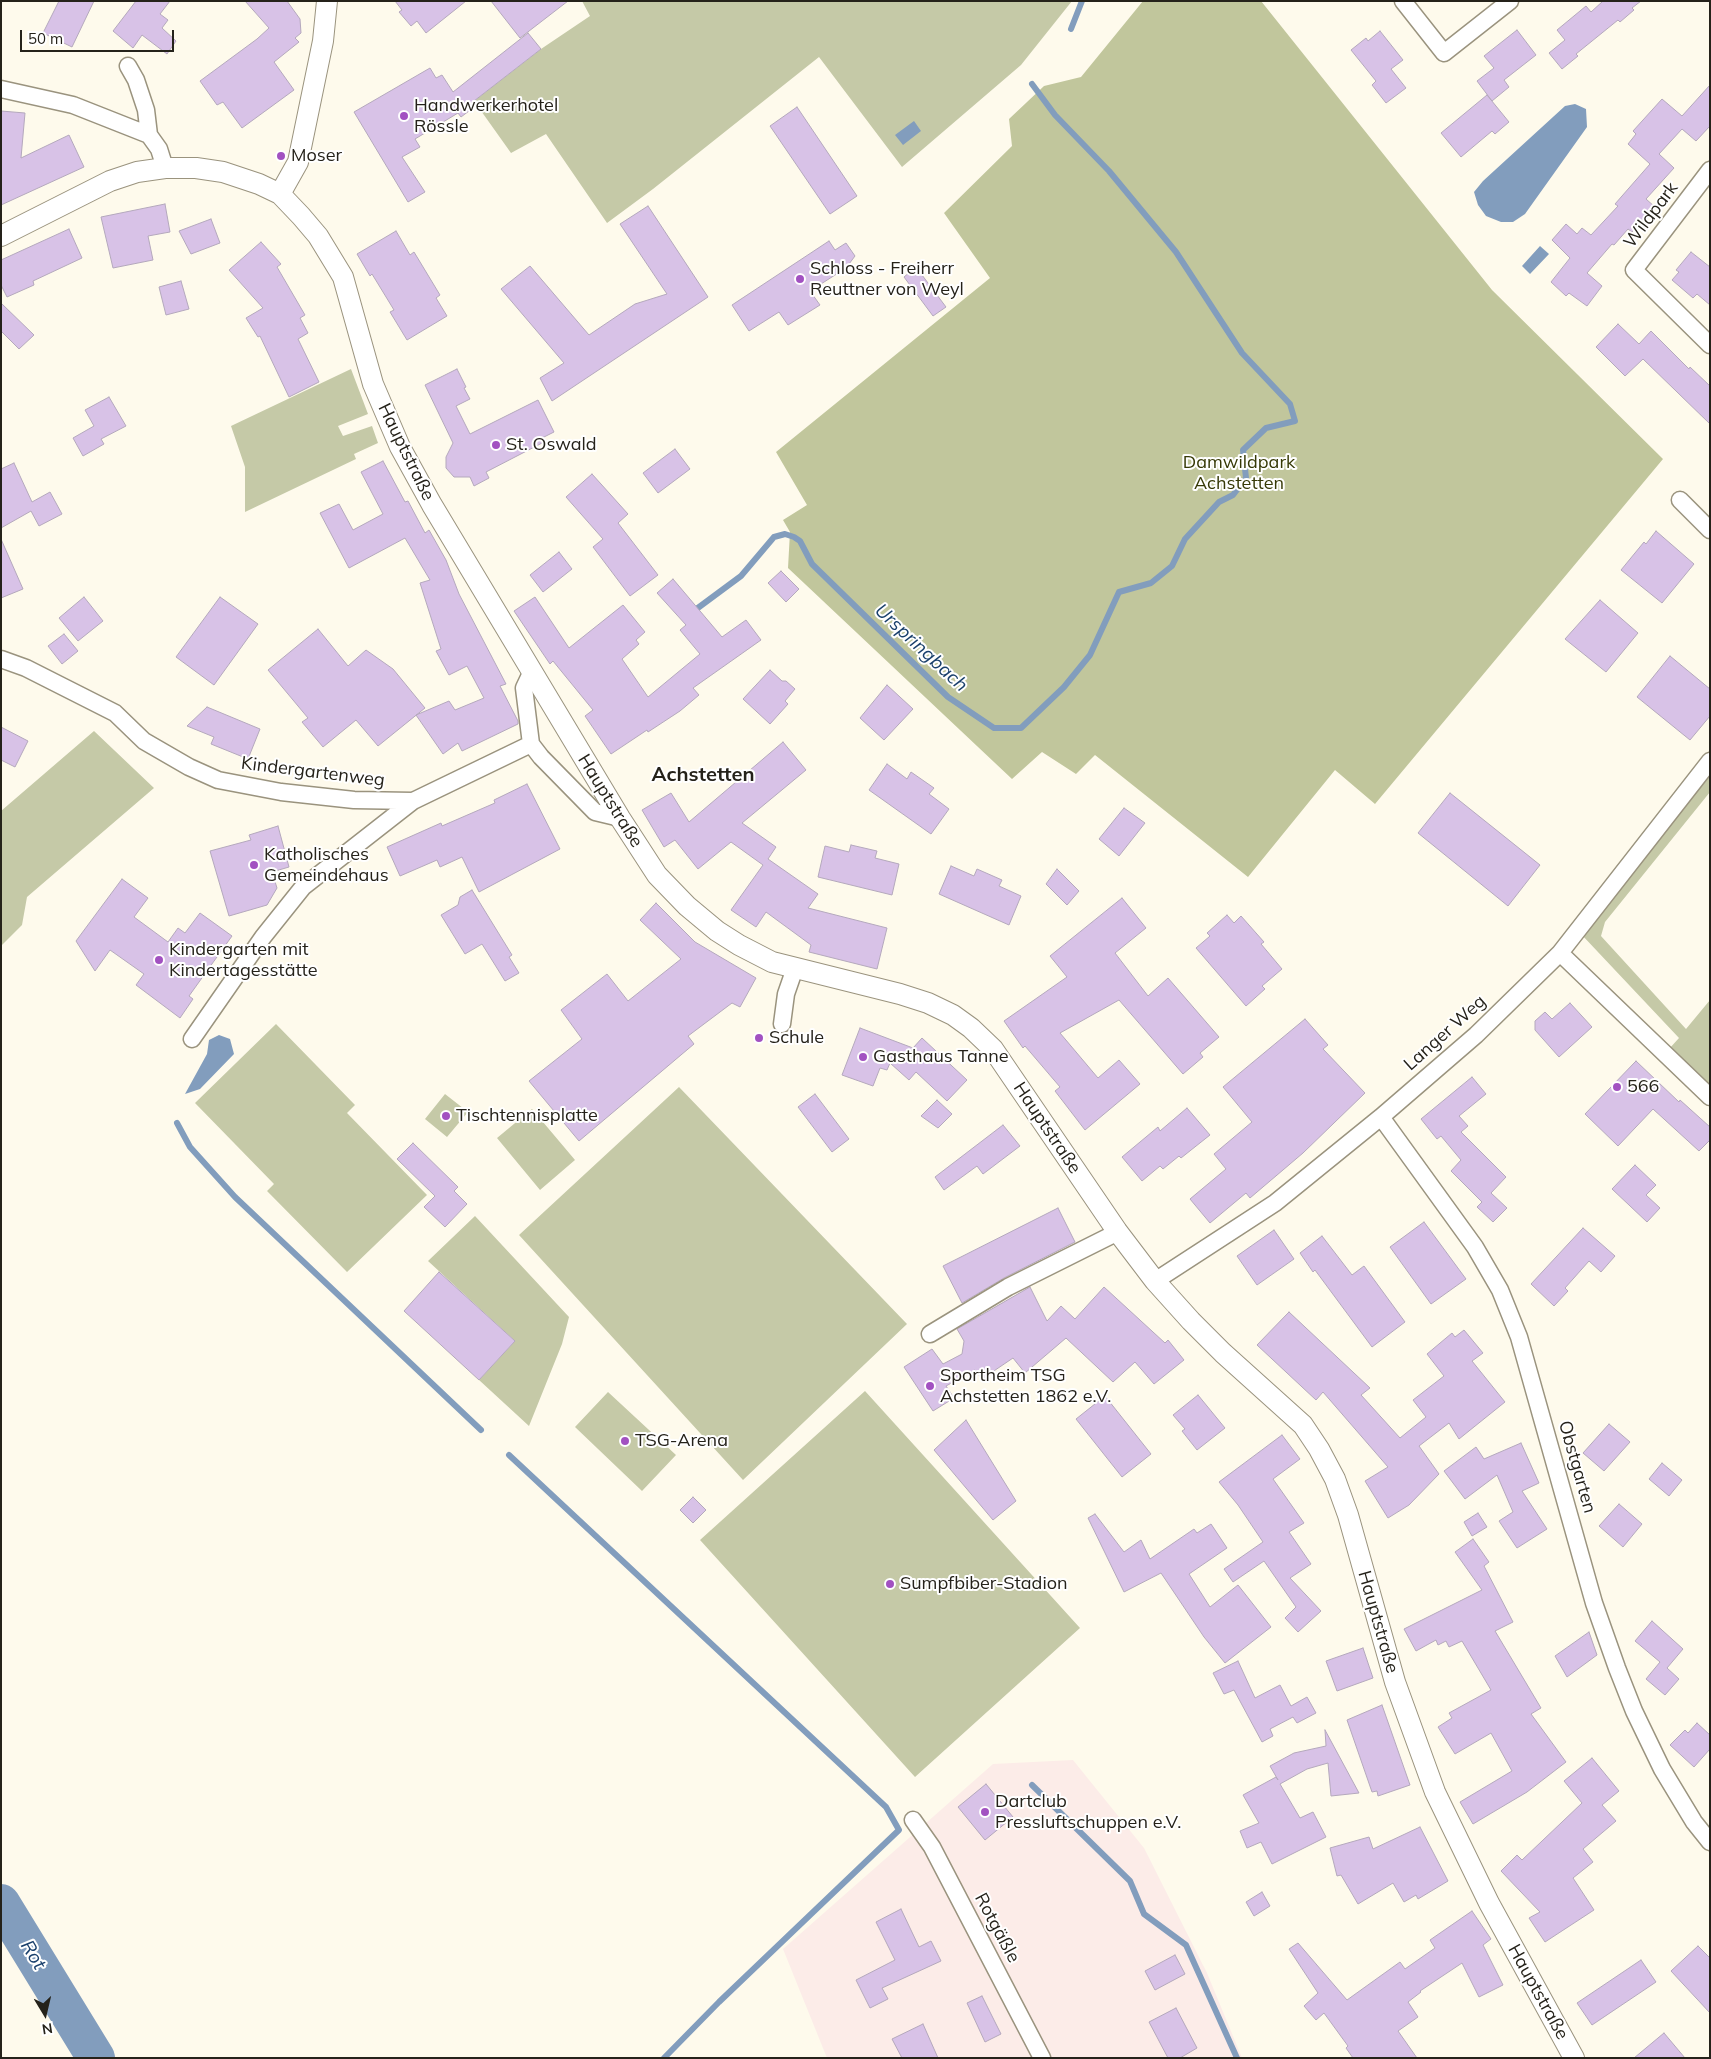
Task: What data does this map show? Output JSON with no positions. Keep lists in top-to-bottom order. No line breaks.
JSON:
{"streets":{"street":["Wildpark","Hauptstraße","Kindergartenweg","Langer Weg","Obstgarten","Rotgäßle"]},"crossings":[["Hauptstraße","Langer Weg"],["Langer Weg","Obstgarten"]],"districts":["Achstetten"],"water":["Urspringbach","Rot"],"parks":["Damwildpark Achstetten"],"places":["Handwerkerhotel Rössle","Moser","Schloss - Freiherr Reuttner von Weyl","St. Oswald","Katholisches Gemeindehaus","Kindergarten mit Kindertagesstätte","Schule","Gasthaus Tanne","566","Tischtennisplatte","Sportheim TSG Achstetten 1862 e.V.","TSG-Arena","Sumpfbiber-Stadion","Dartclub Pressluftschuppen e.V."],"scale_bar":"50 m","north":"bottom"}
